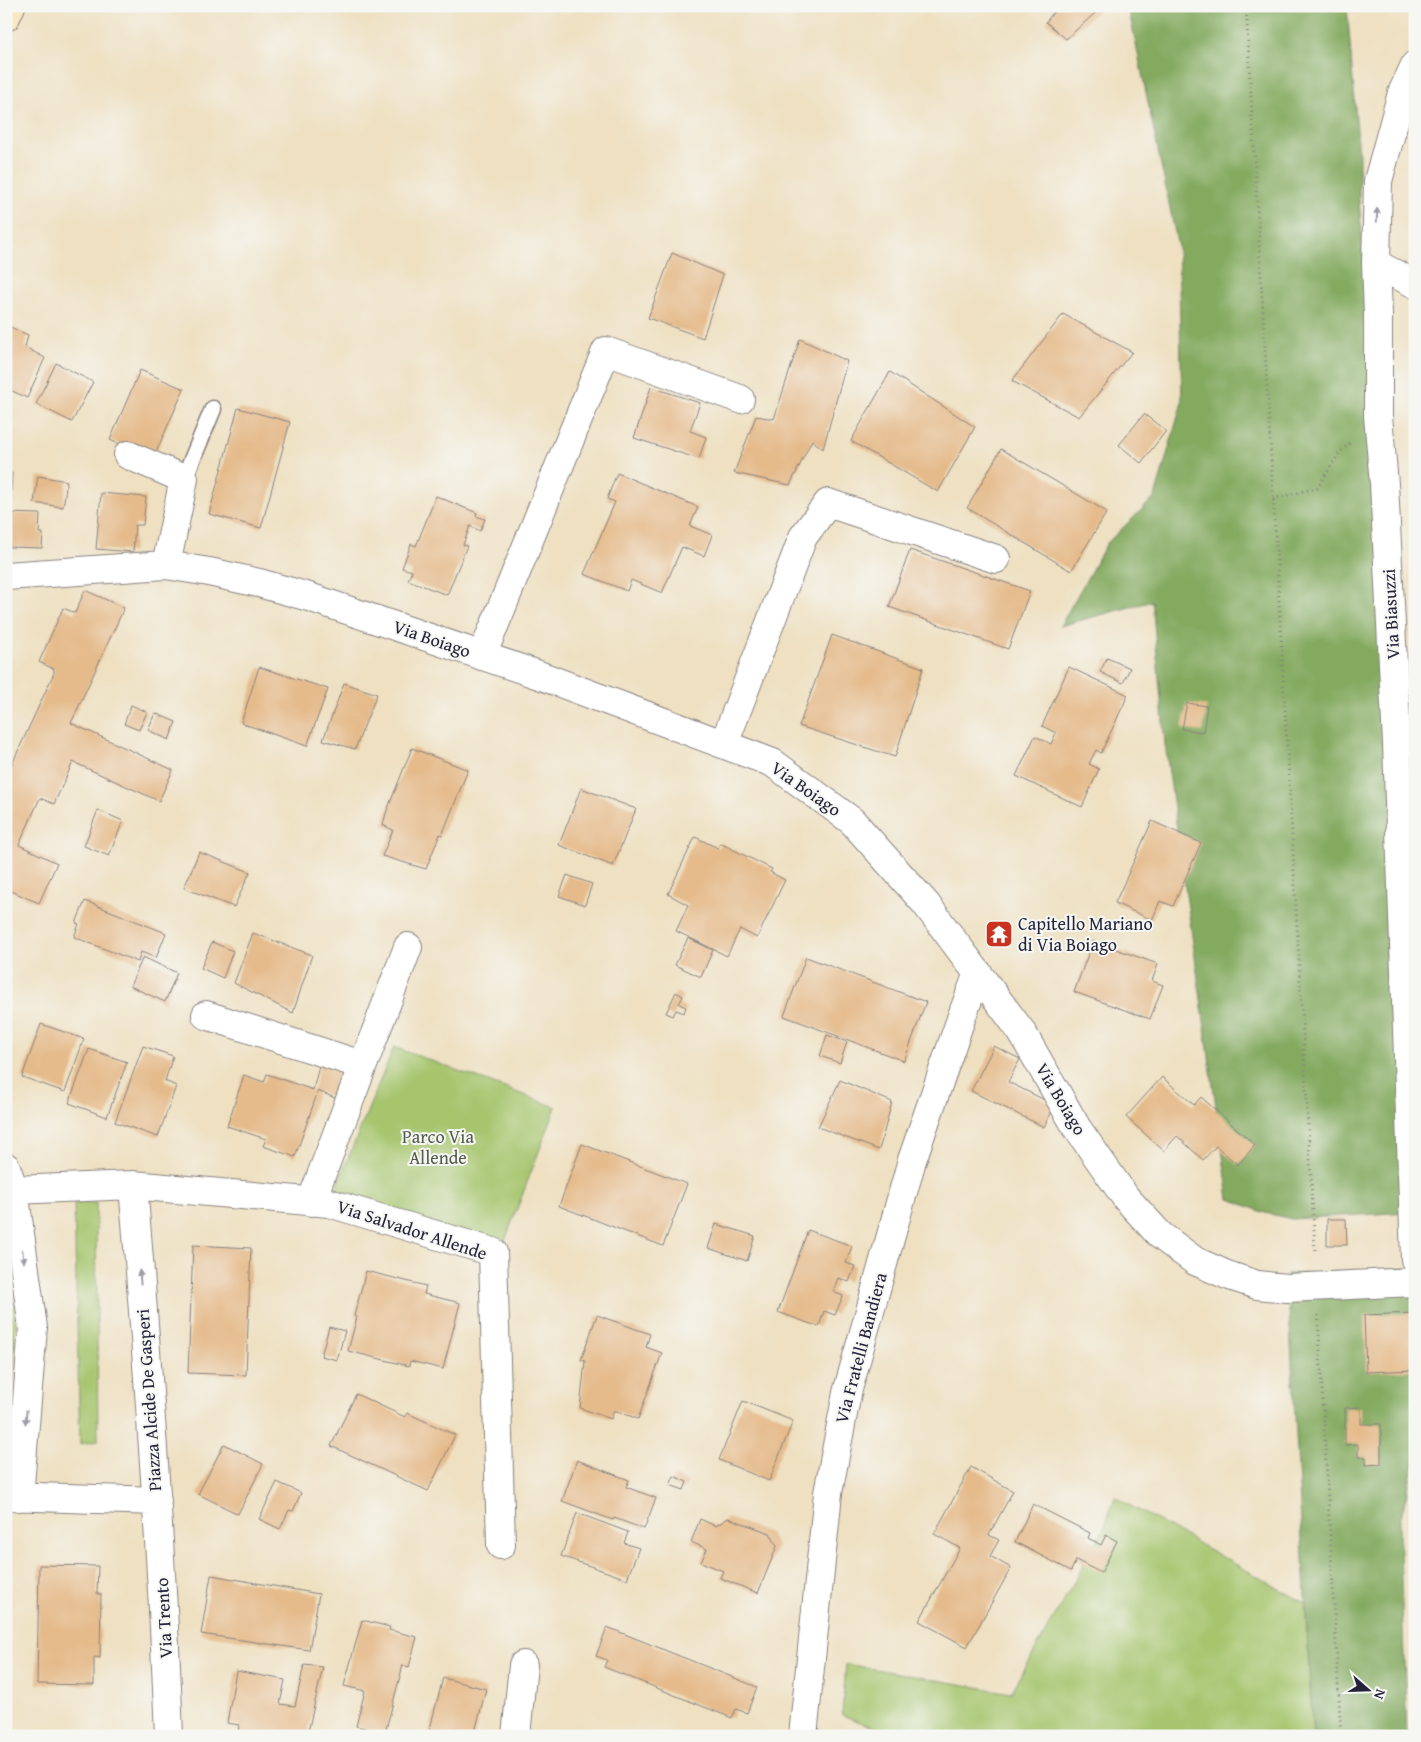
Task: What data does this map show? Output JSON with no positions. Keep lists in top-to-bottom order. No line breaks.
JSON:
{"streets":{"street":["Via Biasuzzi","Via Boiago","Via Salvador Allende","Via Fratelli Bandiera","Piazza Alcide De Gasperi","Via Trento"]},"crossings":[["Via Boiago","Via Fratelli Bandiera"],["Via Salvador Allende","Piazza Alcide De Gasperi"],["Piazza Alcide De Gasperi","Via Trento"]],"parks":["Parco Via Allende"],"places":{"temple":["Capitello Mariano di Via Boiago"]},"north":"right"}
